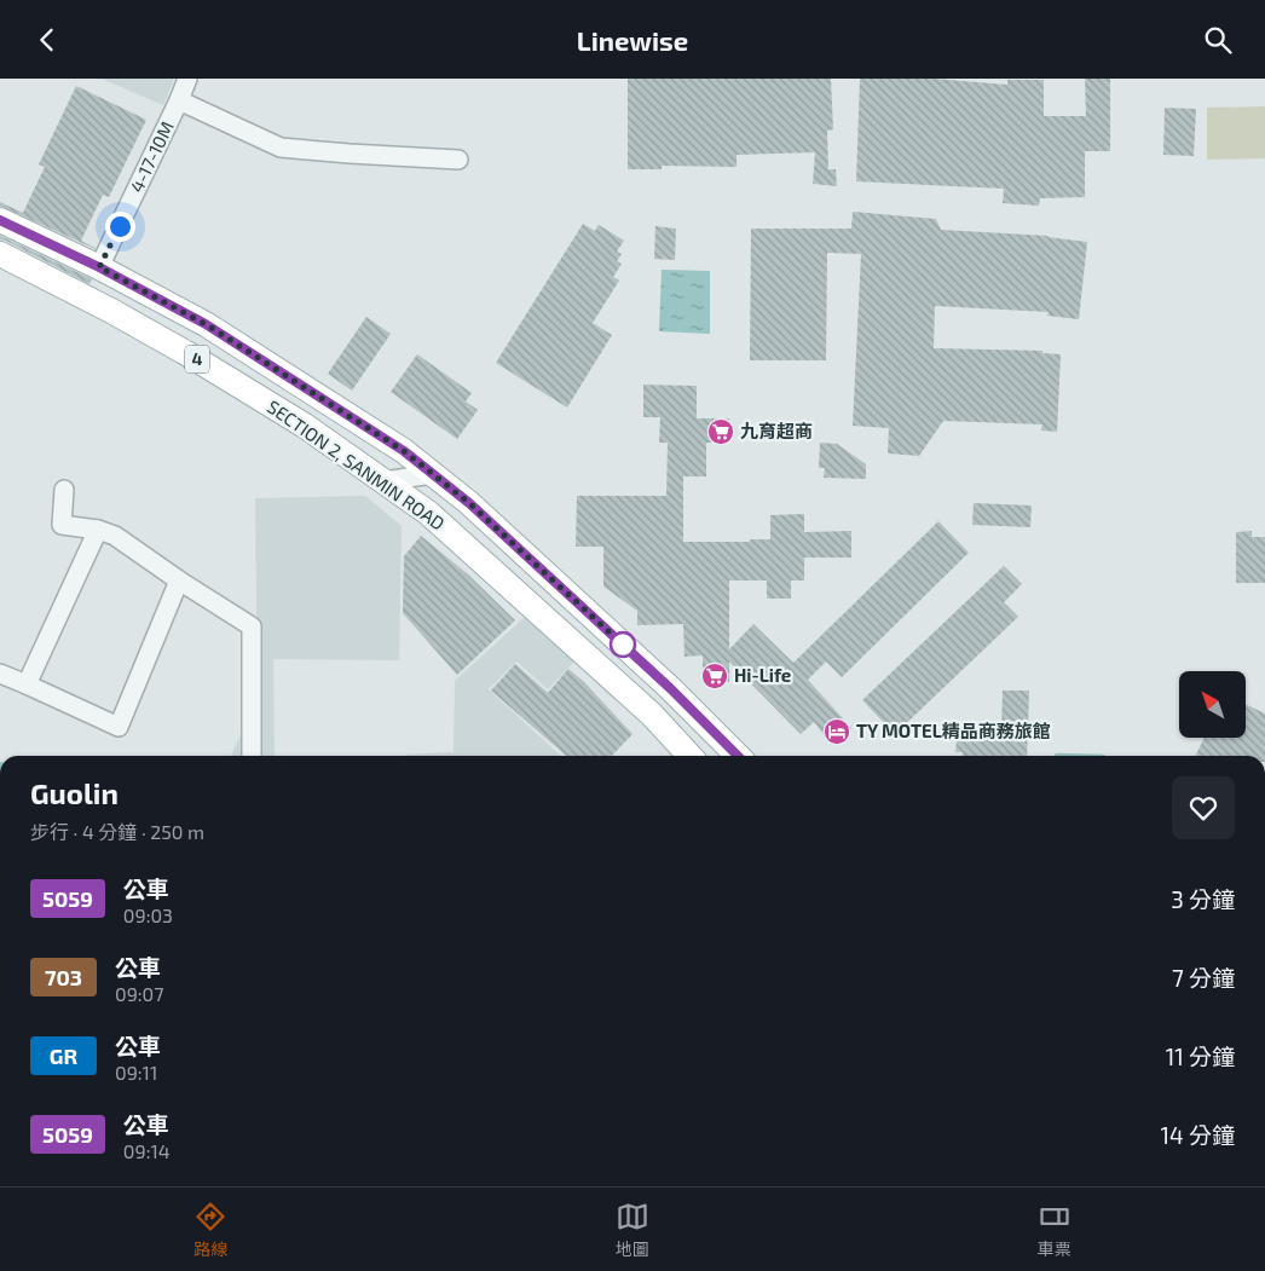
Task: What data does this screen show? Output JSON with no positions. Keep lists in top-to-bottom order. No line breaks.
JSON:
{"streets":{"main road":["4","SECTION 2, SANMIN ROAD"],"street":["4-17-10M"]},"crossings":[["4-17-10M","SECTION 2, SANMIN ROAD"]],"places":{"supermarket":["九育超商","Hi-Life"],"hotel":["TY MOTEL精品商務旅館"]},"lines":["bus line 5059"],"north":"top left","page":{"header":"Linewise","heading":["Guolin","步行 · 4 分鐘 · 250 m"],"list":[{"mark":"5059","name":"公車","note":"09:03","value":"3 分鐘"},{"mark":"703","name":"公車","note":"09:07","value":"7 分鐘"},{"mark":"GR","name":"公車","note":"09:11","value":"11 分鐘"},{"mark":"5059","name":"公車","note":"09:14","value":"14 分鐘"}],"tabs":["路線","地圖","車票"]}}
